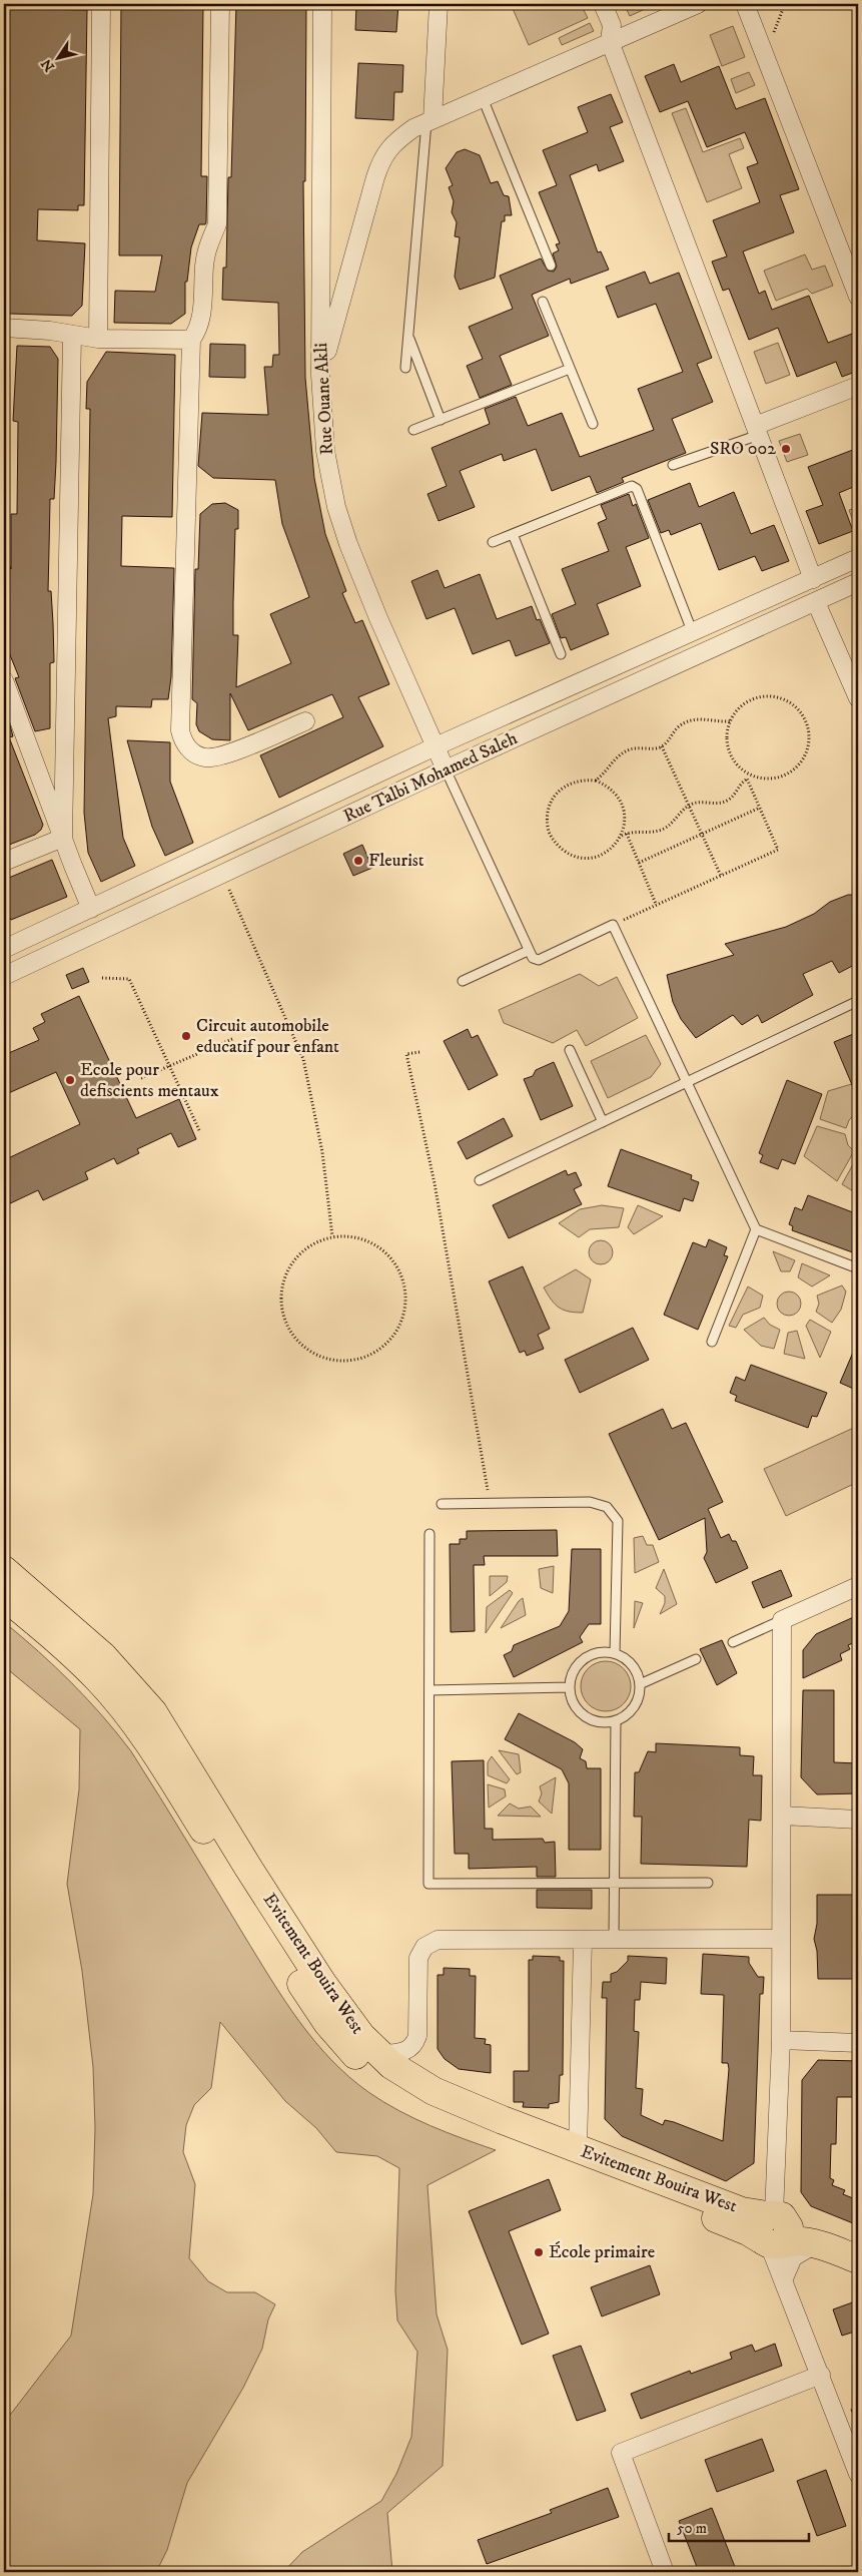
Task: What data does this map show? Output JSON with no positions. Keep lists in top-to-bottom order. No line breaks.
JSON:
{"streets":{"highway":["Evitement Bouira West"],"street":["Rue Ouane Akli","Rue Talbi Mohamed Saleh"]},"crossings":[["Rue Ouane Akli","Rue Talbi Mohamed Saleh"]],"places":["SRO 002","Fleurist","Circuit automobile educatif pour enfant","Ecole pour defiscients mentaux","École primaire"],"scale_bar":"50 m","north":"bottom left"}
